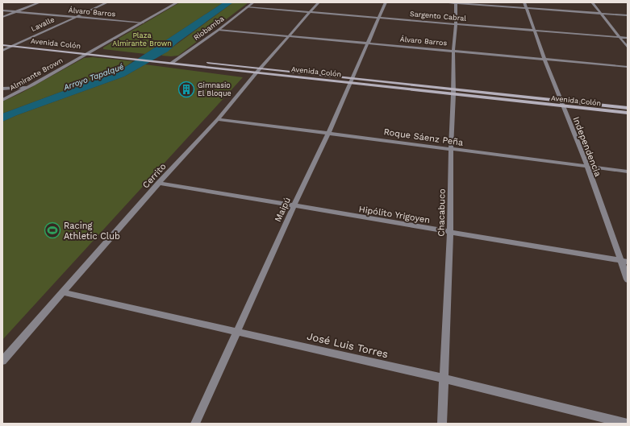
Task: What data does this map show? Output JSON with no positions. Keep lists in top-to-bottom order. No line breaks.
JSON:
{"streets":{"main road":["Avenida Colón"],"street":["Álvaro Barros","Sargento Cabral","Lavalle","Riobamba","Almirante Brown","Roque Sáenz Peña","Independencia","Cerrito","Maipú","Chacabuco","Hipólito Yrigoyen","José Luis Torres"]},"crossings":[["Álvaro Barros","Lavalle"],["Álvaro Barros","Riobamba"],["Álvaro Barros","Almirante Brown"],["Álvaro Barros","Independencia"],["Álvaro Barros","Cerrito"],["Álvaro Barros","Maipú"],["Álvaro Barros","Chacabuco"],["Sargento Cabral","Riobamba"],["Sargento Cabral","Independencia"],["Sargento Cabral","Cerrito"],["Sargento Cabral","Maipú"],["Sargento Cabral","Chacabuco"],["Lavalle","Avenida Colón"],["Riobamba","Avenida Colón"],["Avenida Colón","Almirante Brown"],["Avenida Colón","Independencia"],["Avenida Colón","Cerrito"],["Avenida Colón","Maipú"],["Avenida Colón","Chacabuco"],["Roque Sáenz Peña","Independencia"],["Roque Sáenz Peña","Cerrito"],["Roque Sáenz Peña","Maipú"],["Roque Sáenz Peña","Chacabuco"],["Independencia","Hipólito Yrigoyen"],["Cerrito","Hipólito Yrigoyen"],["Cerrito","José Luis Torres"],["Maipú","Hipólito Yrigoyen"],["Maipú","José Luis Torres"],["Chacabuco","Hipólito Yrigoyen"],["Chacabuco","José Luis Torres"]],"water":["Arroyo Tapalqué"],"parks":["Plaza Almirante Brown"],"places":{"building":["Gimnasio El Bloque"],"sports":["Racing Athletic Club"]}}
